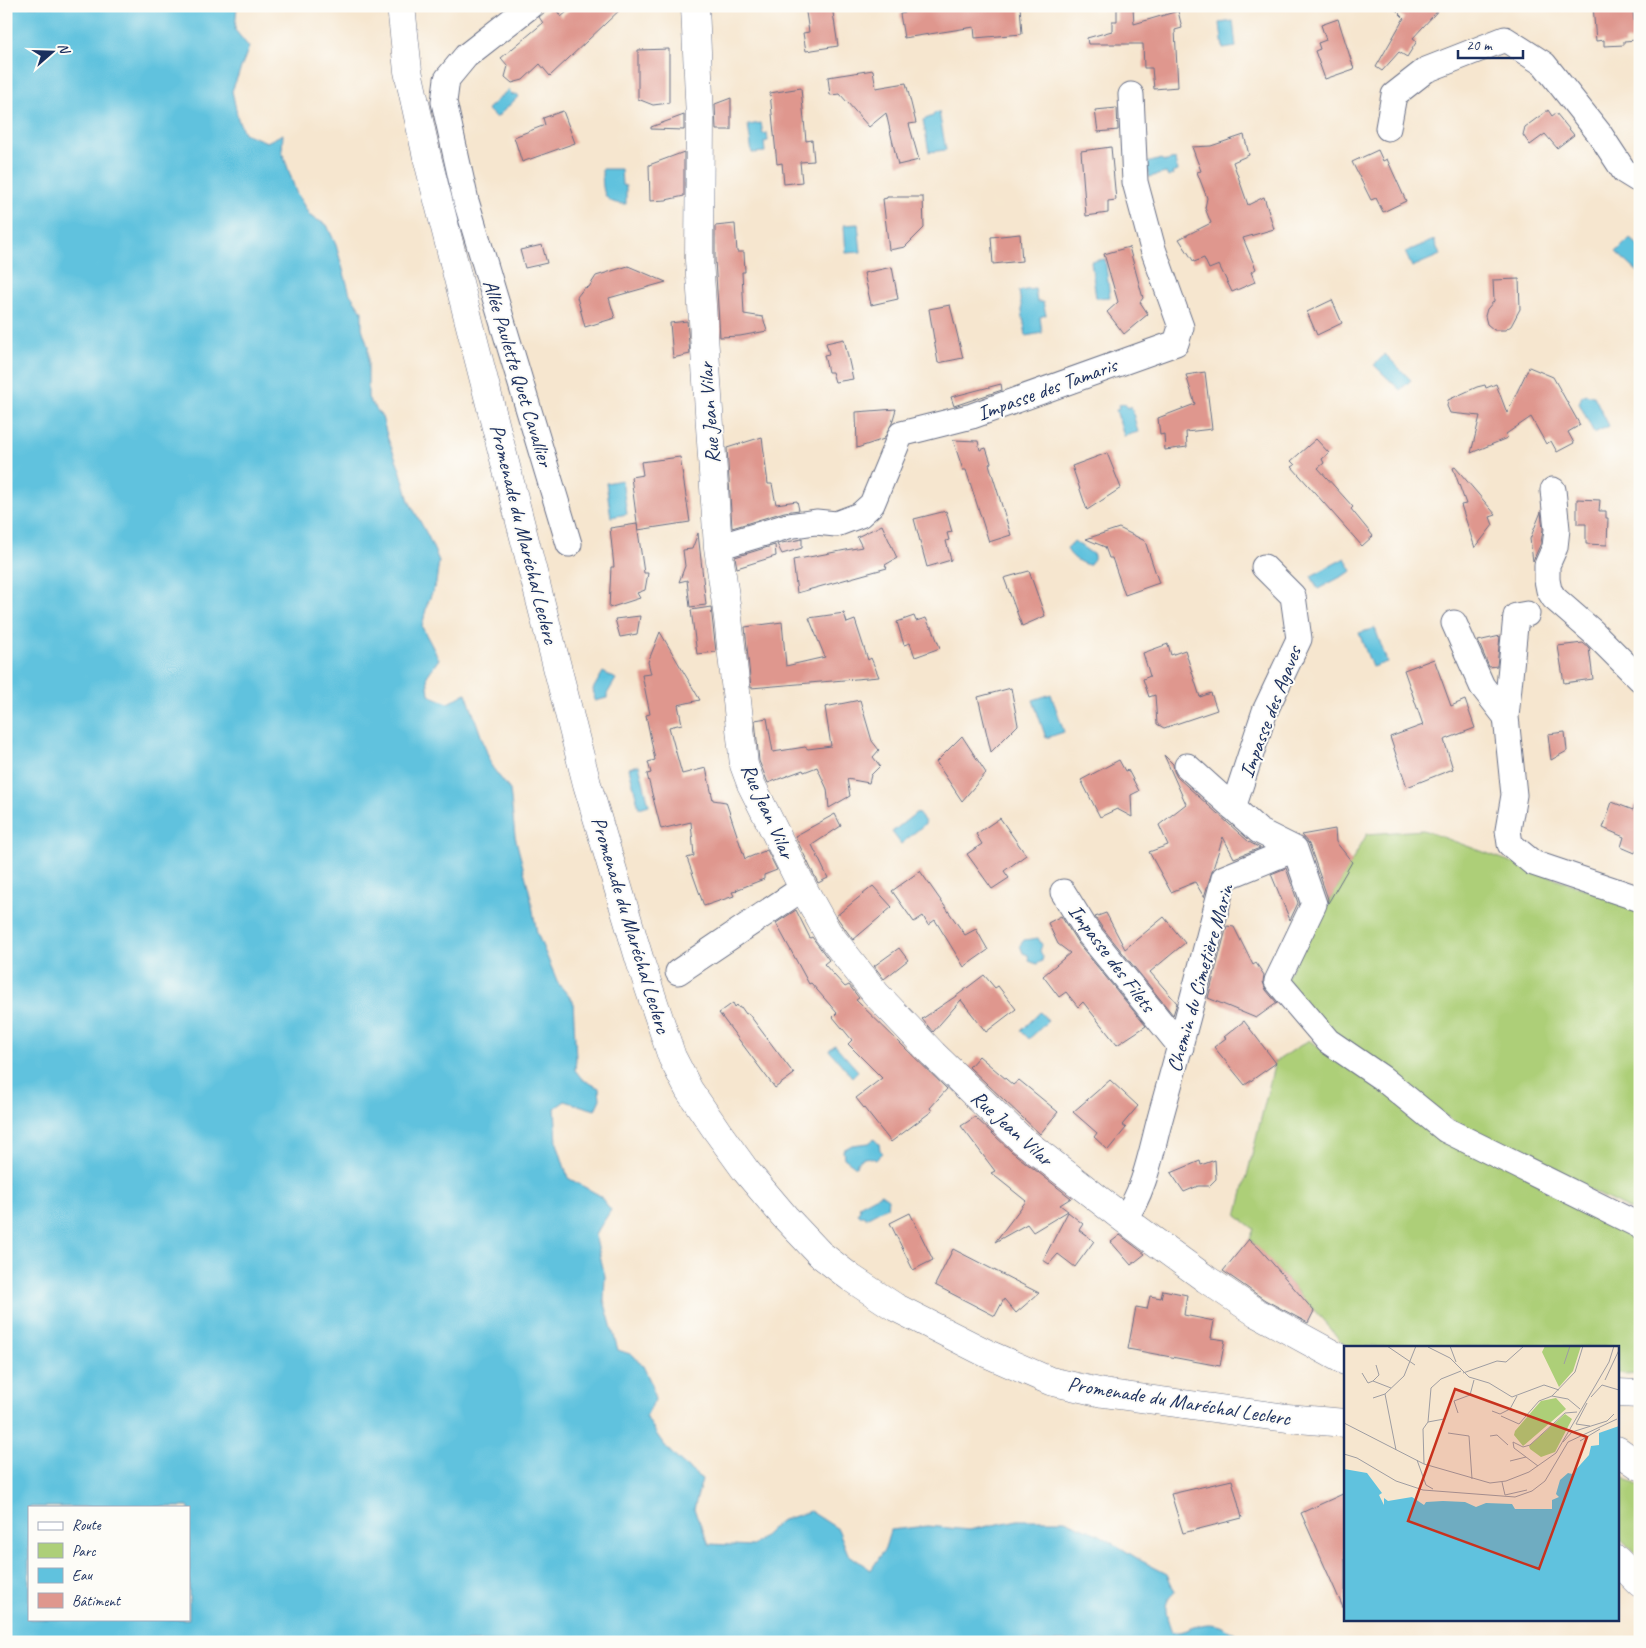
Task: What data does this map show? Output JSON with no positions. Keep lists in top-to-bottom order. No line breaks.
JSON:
{"streets":{"main road":["Rue Jean Vilar","Promenade du Maréchal Leclerc"],"street":["Allée Paulette Quet Cavallier","Impasse des Tamaris","Impasse des Agaves","Impasse des Filets","Chemin du Cimetière Marin"]},"crossings":[["Impasse des Tamaris","Rue Jean Vilar"],["Rue Jean Vilar","Chemin du Cimetière Marin"],["Impasse des Agaves","Chemin du Cimetière Marin"],["Impasse des Filets","Chemin du Cimetière Marin"]],"legend":["Route","Parc","Eau","Bâtiment"],"scale_bar":"20 m","north":"right"}
